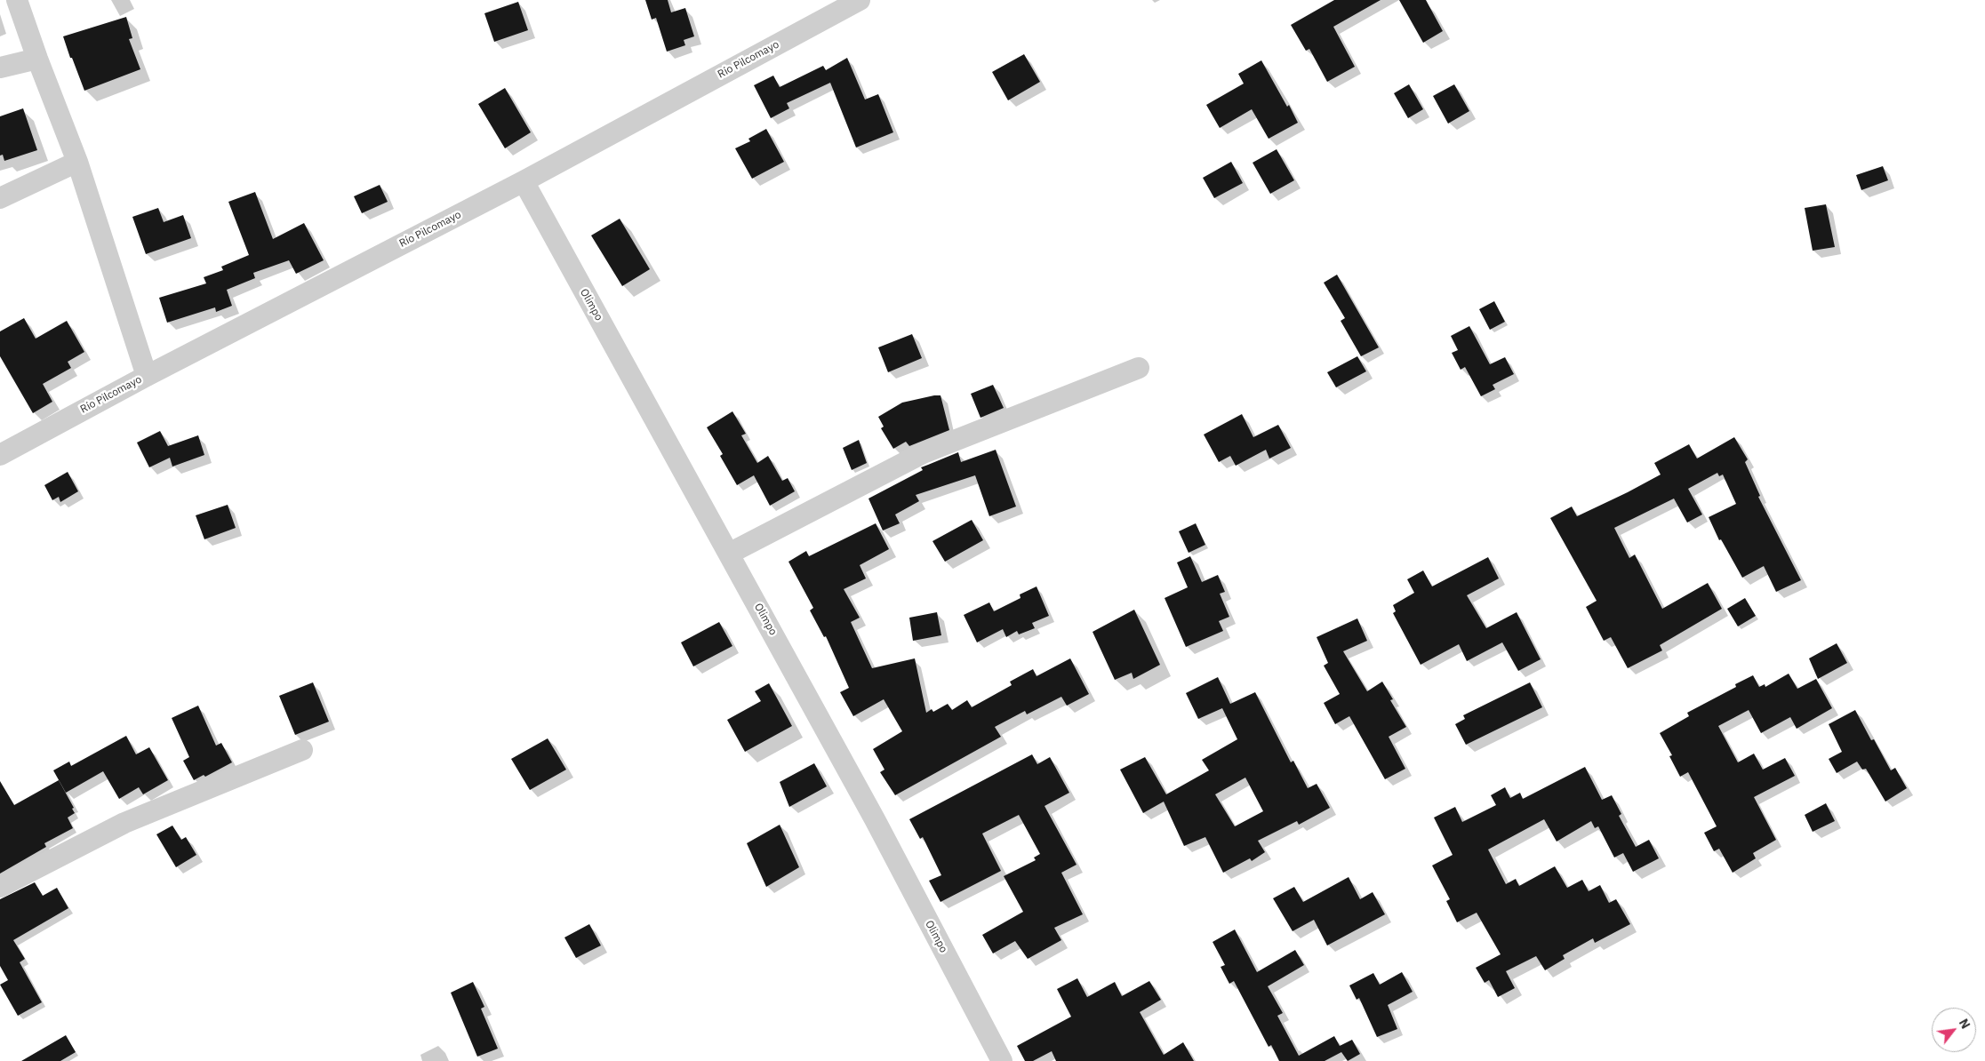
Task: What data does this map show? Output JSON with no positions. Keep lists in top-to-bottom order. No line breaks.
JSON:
{"streets":{"street":["Río Pilcomayo","Olimpo"]},"crossings":[["Río Pilcomayo","Olimpo"]],"north":"top right"}
